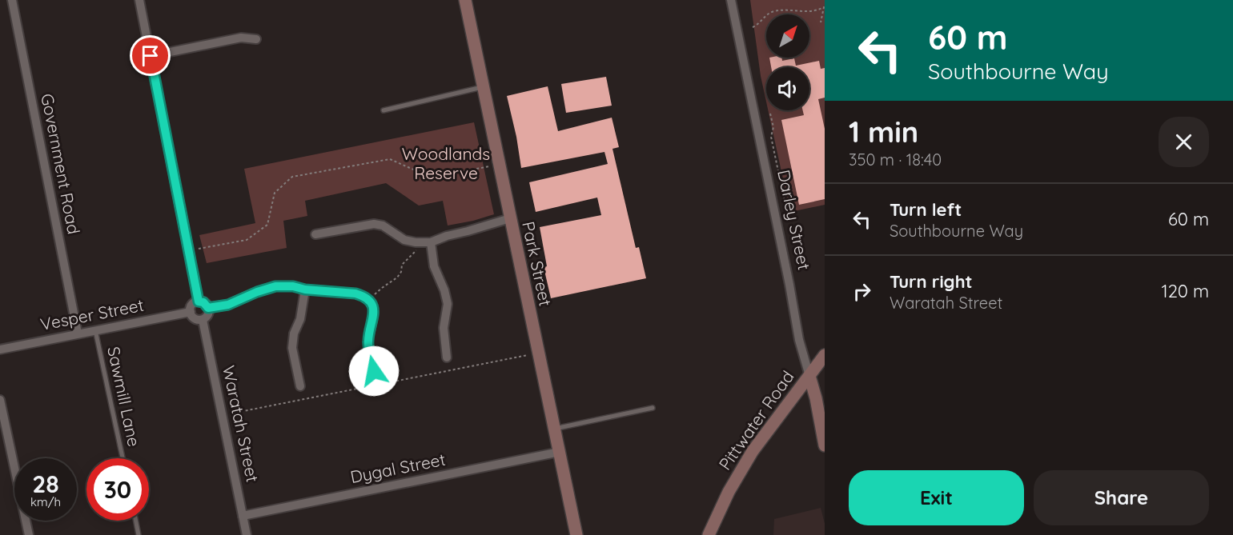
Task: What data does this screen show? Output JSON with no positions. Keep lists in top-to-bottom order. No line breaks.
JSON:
{"streets":{"street":["Government Road","Darley Street","Park Street","Vesper Street","Pittwater Road","Waratah Street","Dygal Street"],"lane":["Sawmill Lane"]},"crossings":[["Government Road","Vesper Street"],["Darley Street","Pittwater Road"],["Park Street","Dygal Street"],["Vesper Street","Sawmill Lane"],["Vesper Street","Waratah Street"],["Waratah Street","Dygal Street"]],"parks":["Woodlands Reserve"],"north":"top right","page":{"turn":["60 m","Southbourne Way"],"heading":["1 min","350 m · 18:40"],"list":[{"name":"Turn left","note":"Southbourne Way","value":"60 m"},{"name":"Turn right","note":"Waratah Street","value":"120 m"}],"speed":"28 km/h","limit":"30","buttons":["Exit","Share"]}}
